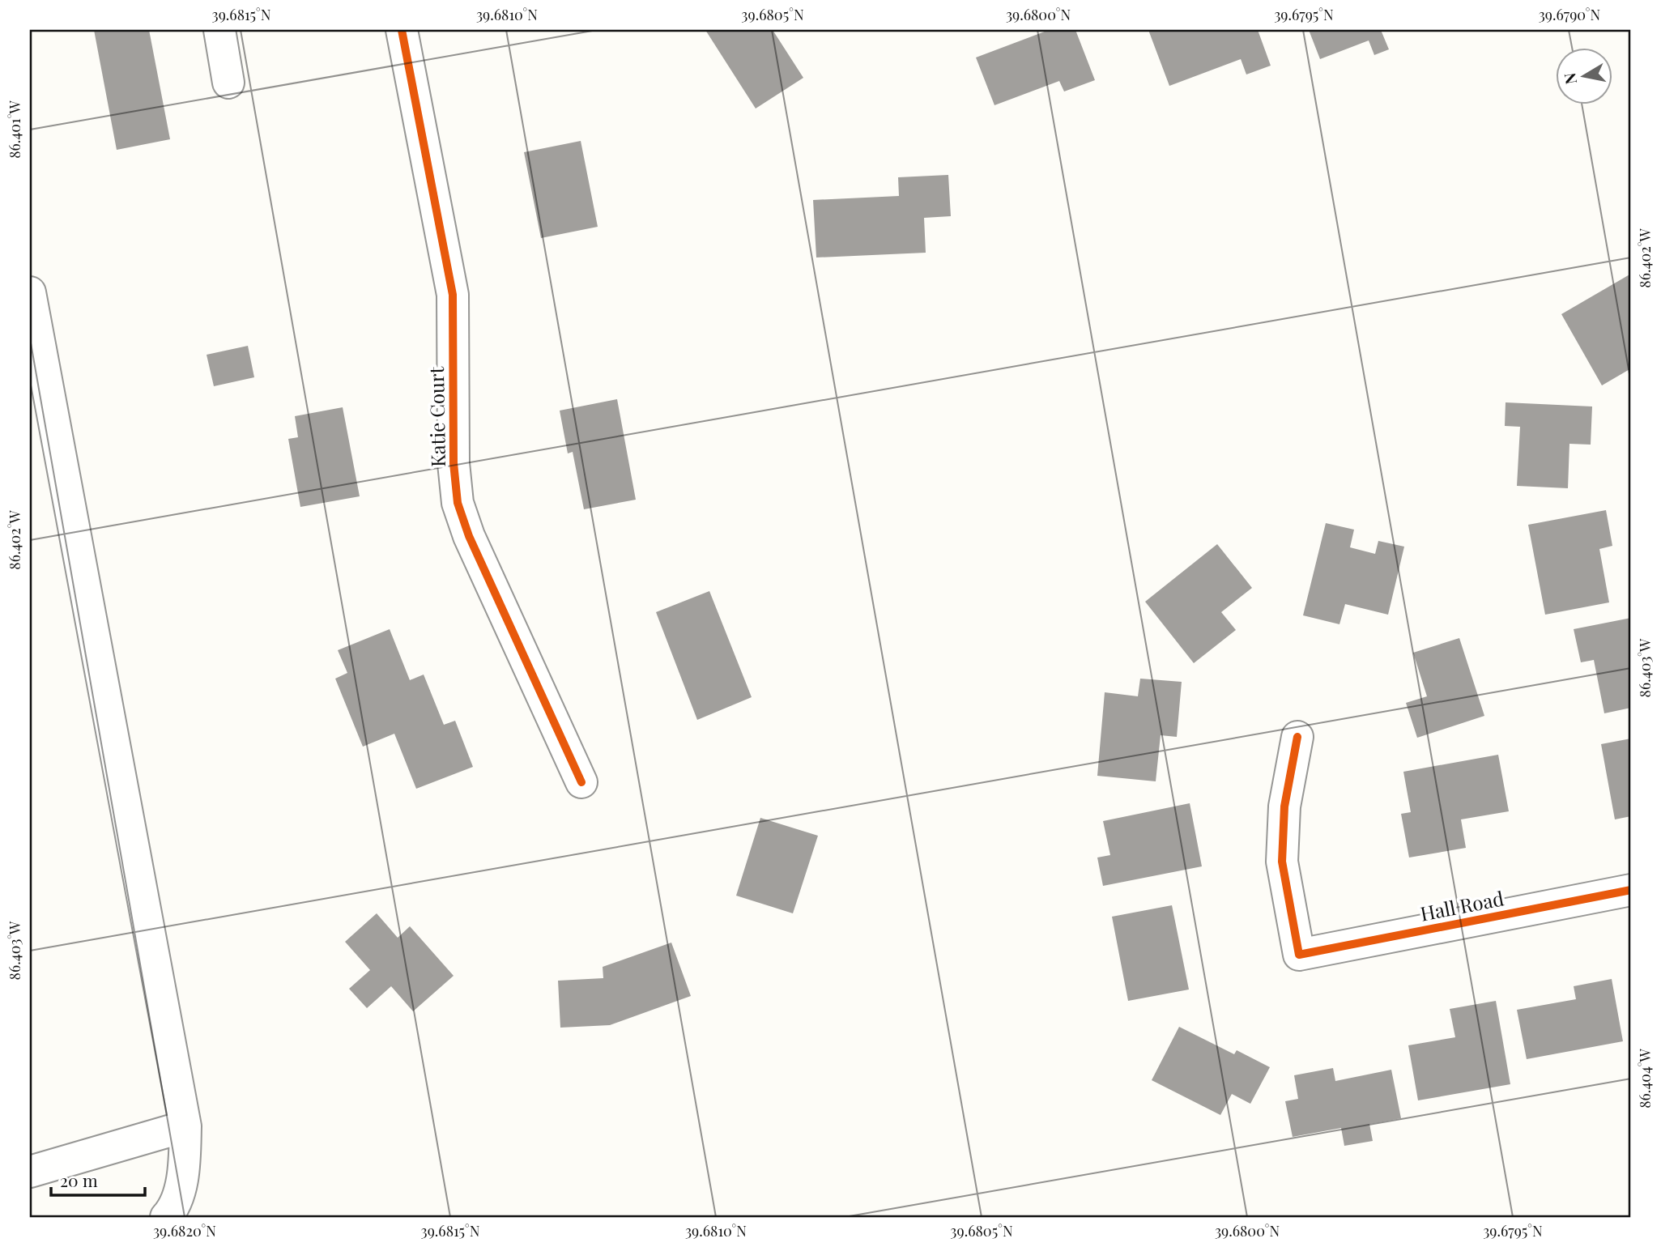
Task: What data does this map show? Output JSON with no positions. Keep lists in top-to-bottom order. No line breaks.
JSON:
{"streets":{"street":["Katie Court","Hall Road"]},"scale_bar":"20 m","north":"left","coordinates":["39.6815°N","39.6810°N","39.6805°N","39.6800°N","39.6795°N","39.6790°N","86.401°W","86.402°W","86.403°W","86.404°W","39.6820°N"]}
